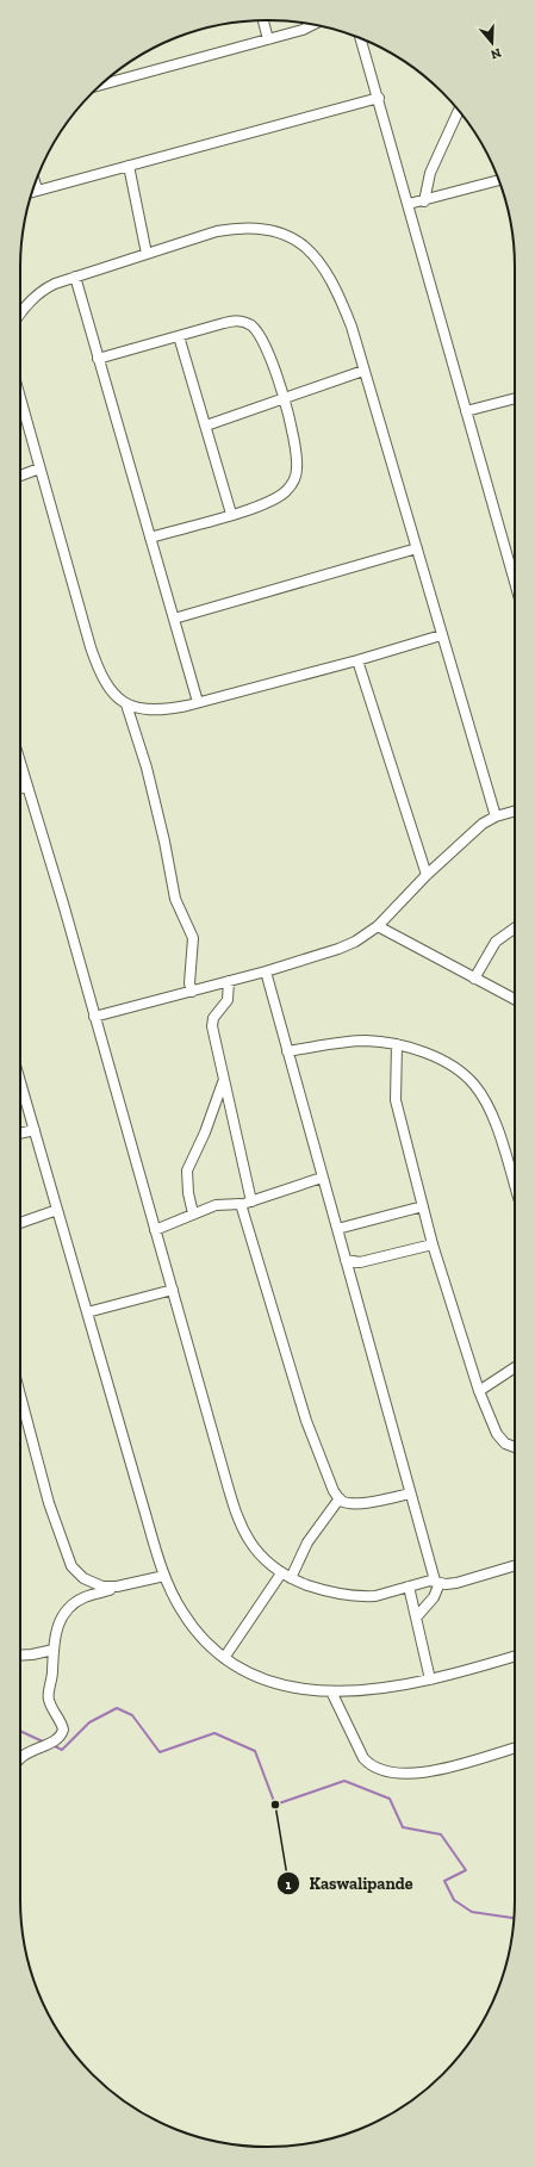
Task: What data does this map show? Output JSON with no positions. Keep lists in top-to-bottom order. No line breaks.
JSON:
{"places":["Kaswalipande"],"north":"bottom"}
